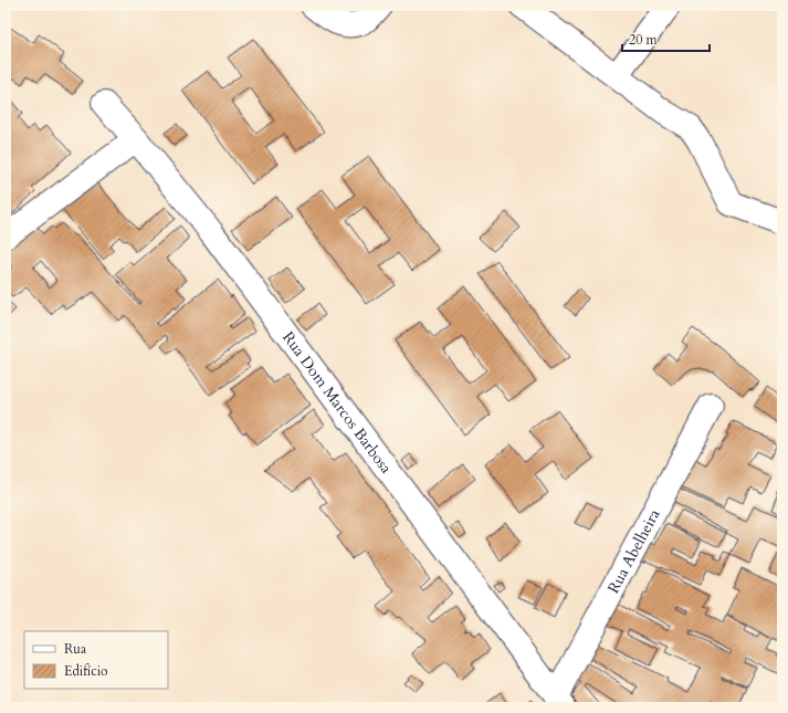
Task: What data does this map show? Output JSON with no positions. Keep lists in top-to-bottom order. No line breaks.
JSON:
{"streets":{"street":["Rua Dom Marcos Barbosa","Rua Abelheira"]},"crossings":[["Rua Dom Marcos Barbosa","Rua Abelheira"]],"legend":["Rua","Edifício"],"scale_bar":"20 m"}
